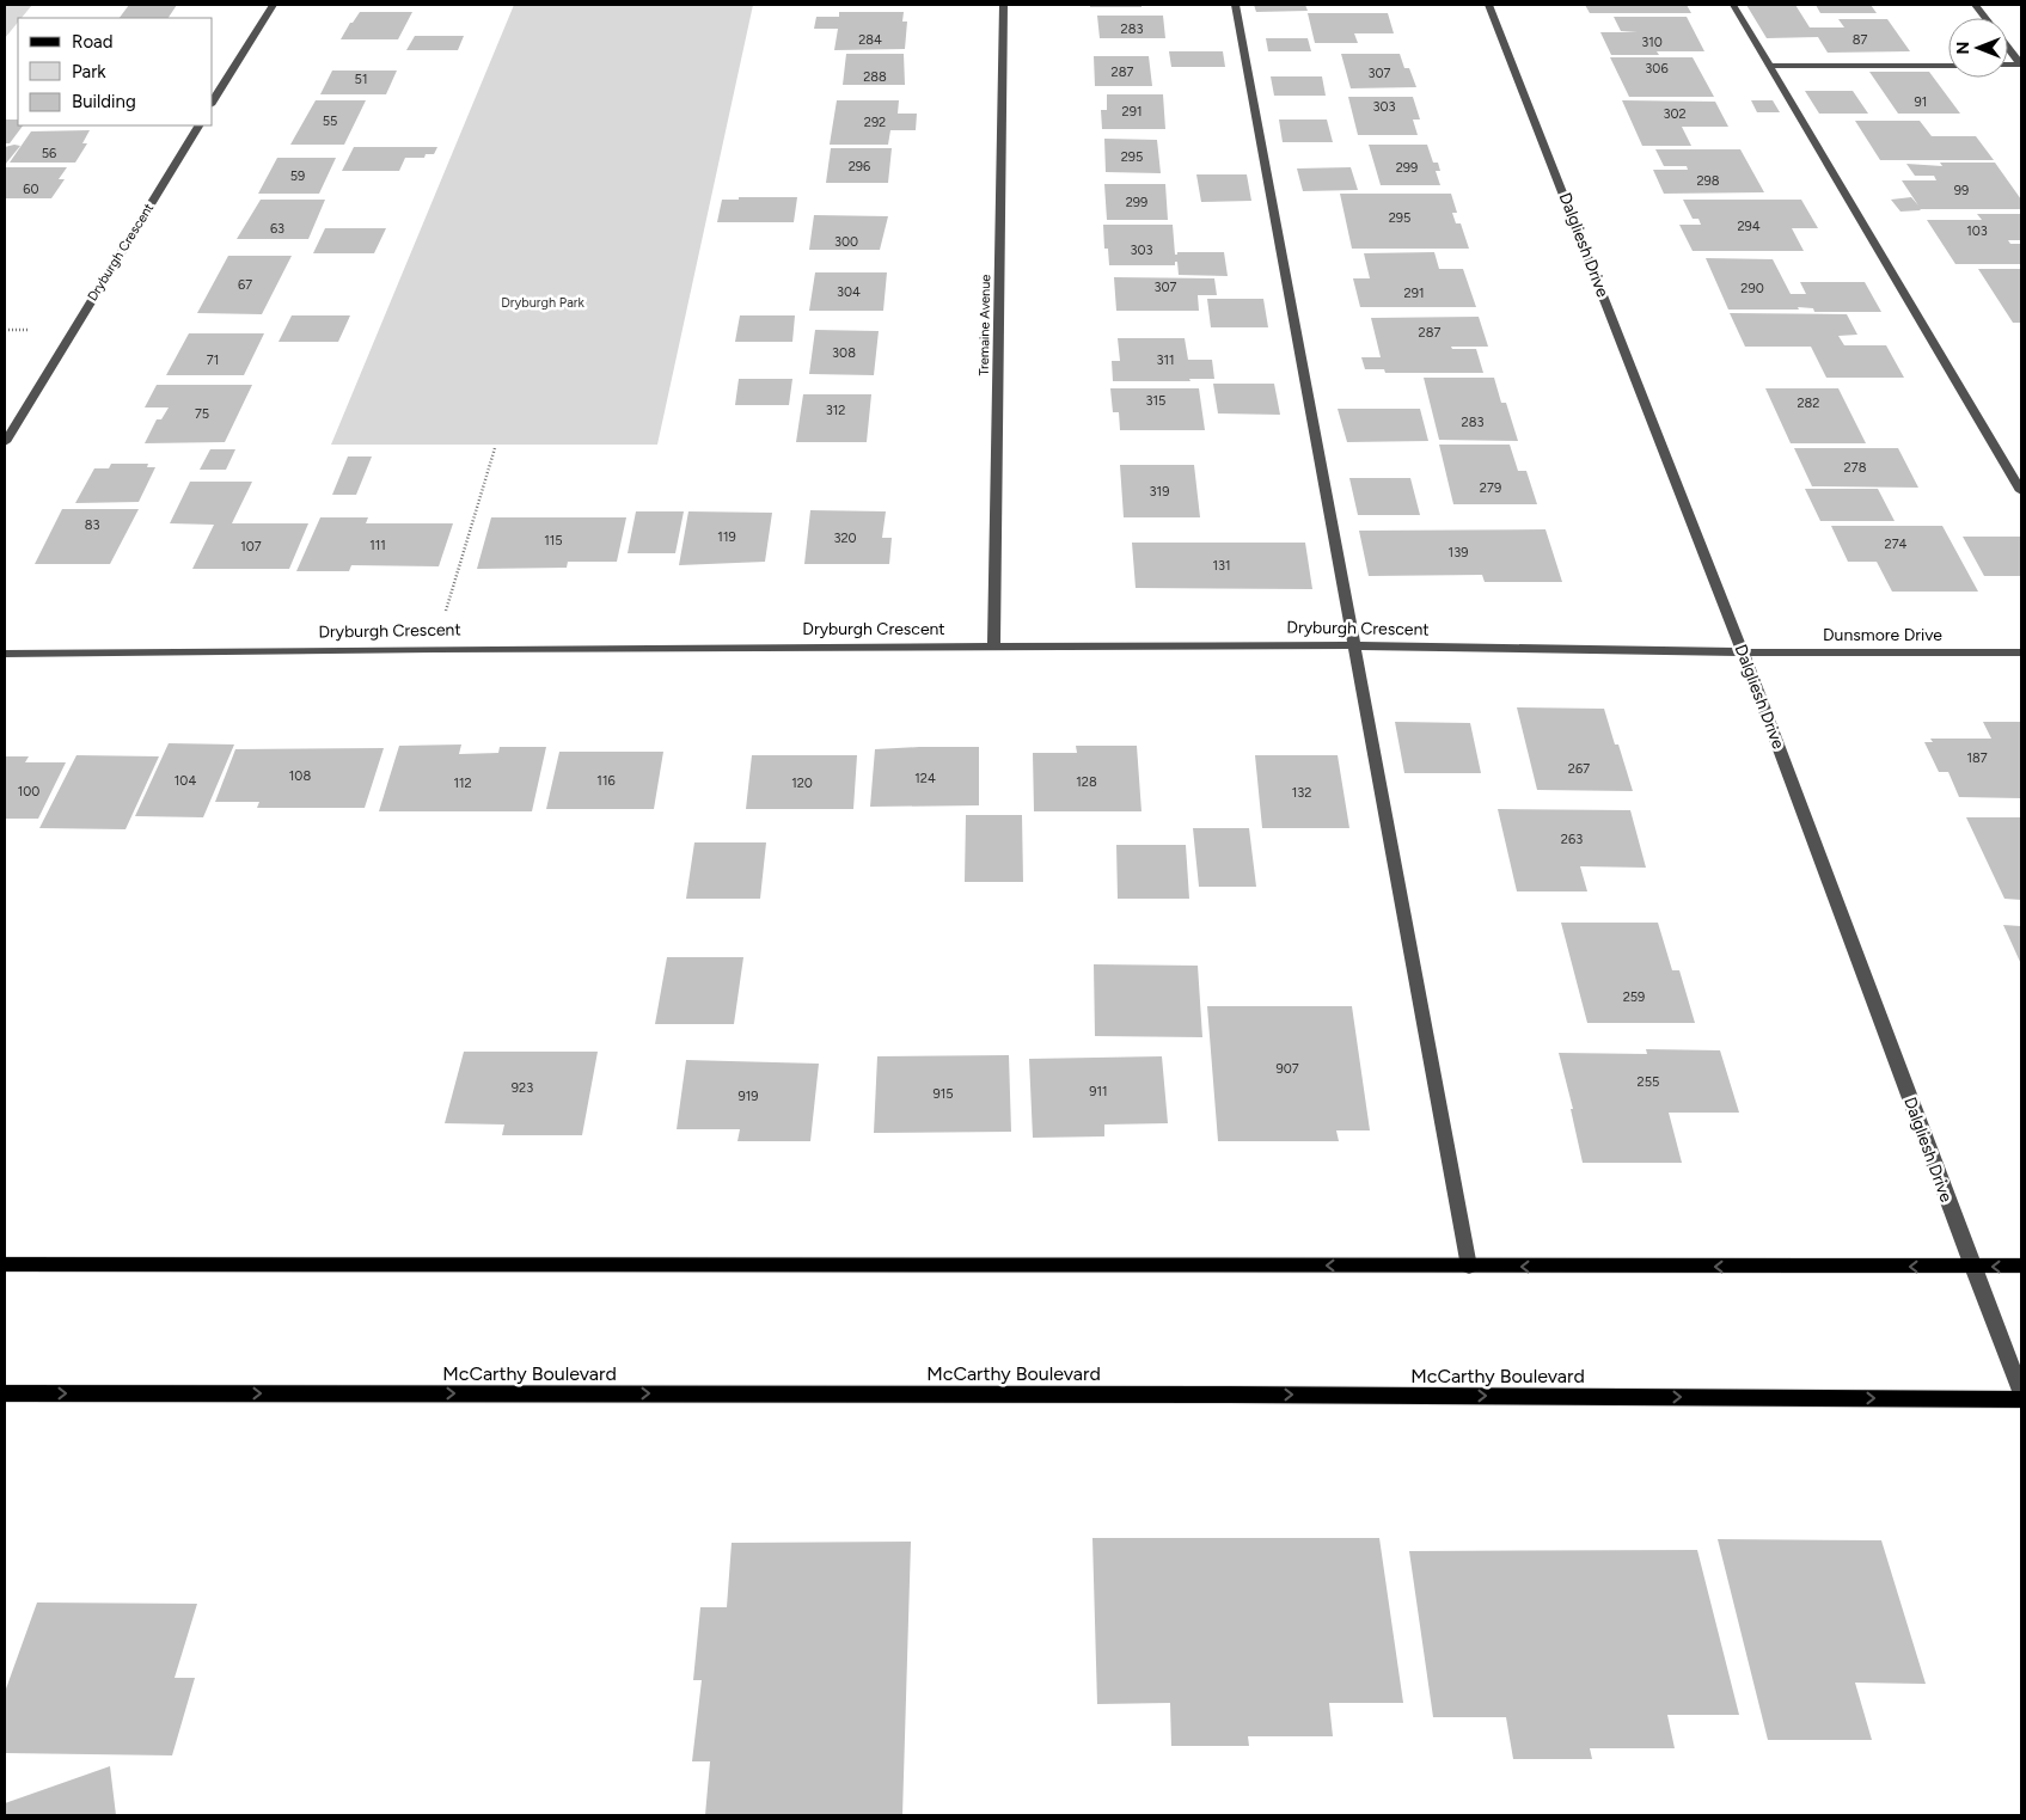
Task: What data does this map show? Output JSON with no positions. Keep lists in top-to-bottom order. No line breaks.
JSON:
{"streets":{"main road":["McCarthy Boulevard"],"street":["Dalgliesh Drive","Dryburgh Crescent","Tremaine Avenue","Dunsmore Drive"]},"crossings":[["Dalgliesh Drive","Dryburgh Crescent"],["Dalgliesh Drive","Dunsmore Drive"],["Dryburgh Crescent","Tremaine Avenue"],["Dryburgh Crescent","Dunsmore Drive"]],"parks":["Dryburgh Park"],"house_numbers":["283","284","87","310","306","287","307","288","51","91","303","291","302","55","292","56","295","296","299","59","298","60","99","299","295","294","63","103","300","303","67","307","290","304","291","287","308","71","311","315","282","312","75","283","278","279","319","83","119","320","115","274","111","107","139","131","187","267","108","124","104","116","128","112","120","100","132","263","259","907","255","923","911","915","919"],"legend":["Road","Park","Building"],"north":"left"}
